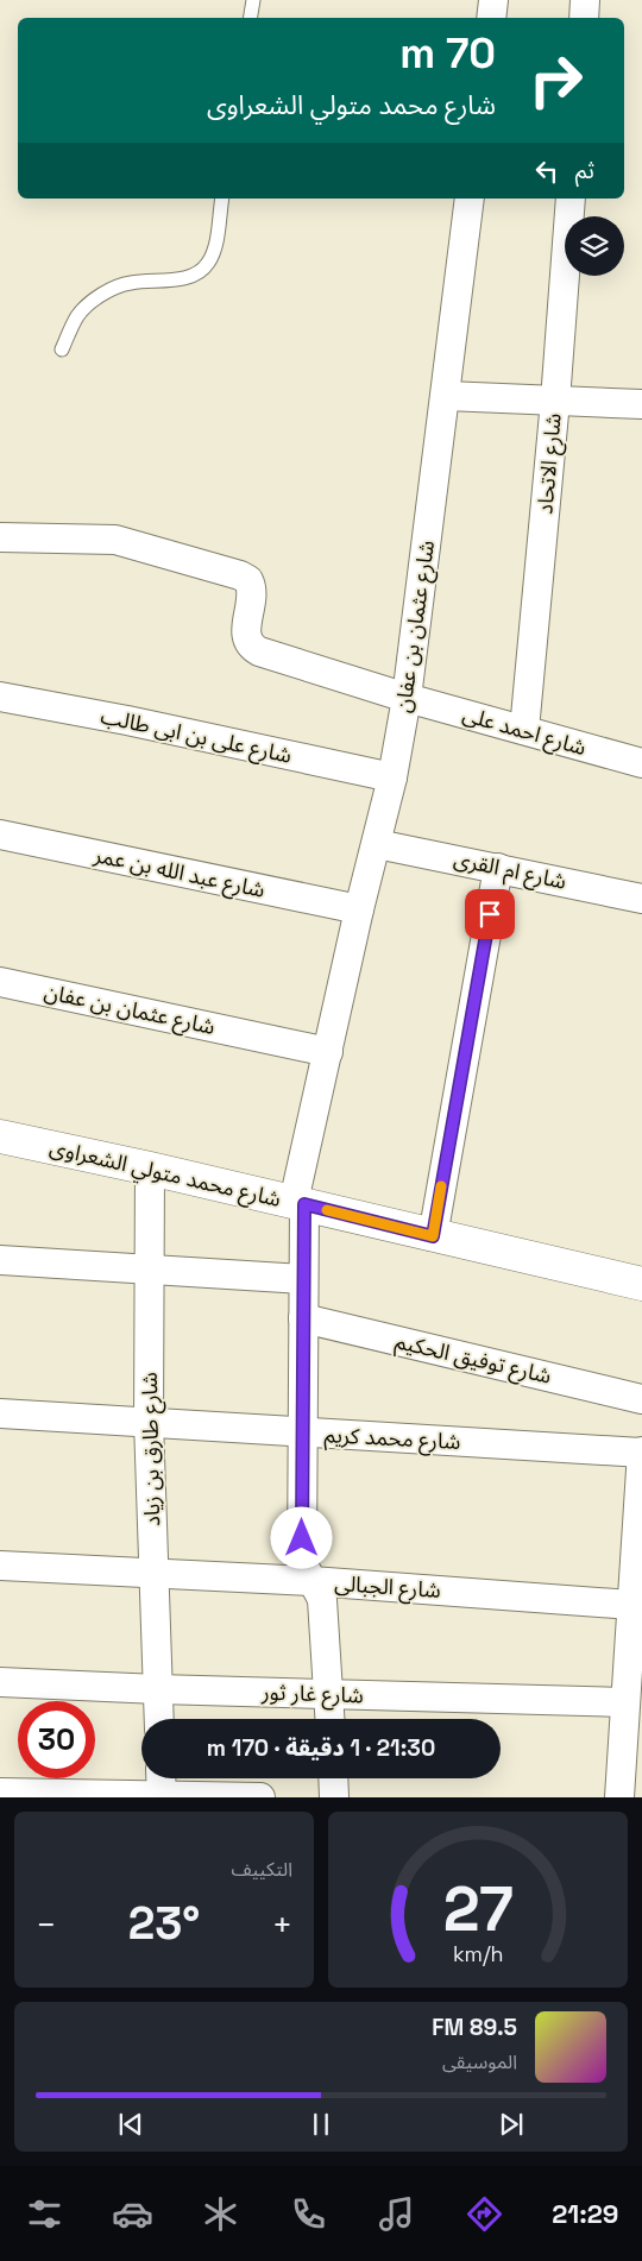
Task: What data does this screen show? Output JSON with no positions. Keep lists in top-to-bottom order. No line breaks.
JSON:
{"streets":{"street":["شارع الاتحاد","شارع عثمان بن عفان","شارع احمد على","شارع على بن ابى طالب","شارع ام القرى","شارع عبد الله بن عمر","شارع محمد متولي الشعراوى","شارع توفيق الحكيم","شارع محمد كريم","شارع طارق بن زياد","شارع الجبالى","شارع غار ثور"]},"crossings":[["شارع الاتحاد","شارع احمد على"],["شارع عثمان بن عفان","شارع احمد على"],["شارع عثمان بن عفان","شارع على بن ابى طالب"],["شارع عثمان بن عفان","شارع ام القرى"],["شارع عثمان بن عفان","شارع عبد الله بن عمر"],["شارع عثمان بن عفان","شارع محمد متولي الشعراوى"],["شارع عثمان بن عفان","شارع توفيق الحكيم"],["شارع عثمان بن عفان","شارع محمد كريم"],["شارع عثمان بن عفان","شارع الجبالى"],["شارع عثمان بن عفان","شارع غار ثور"],["شارع محمد متولي الشعراوى","شارع طارق بن زياد"],["شارع محمد كريم","شارع طارق بن زياد"],["شارع طارق بن زياد","شارع الجبالى"],["شارع طارق بن زياد","شارع غار ثور"]],"page":{"turn":["70 m","شارع محمد متولي الشعراوى"],"then":"ثم","limit":"30","trip":"21:30 · 1 دقيقة · 170 m","tile":"التكييف","heat":["−","23°","+"],"song":["89.5 FM","الموسيقى"],"tabs":"21:29","gauge":["27","km/h"]}}
